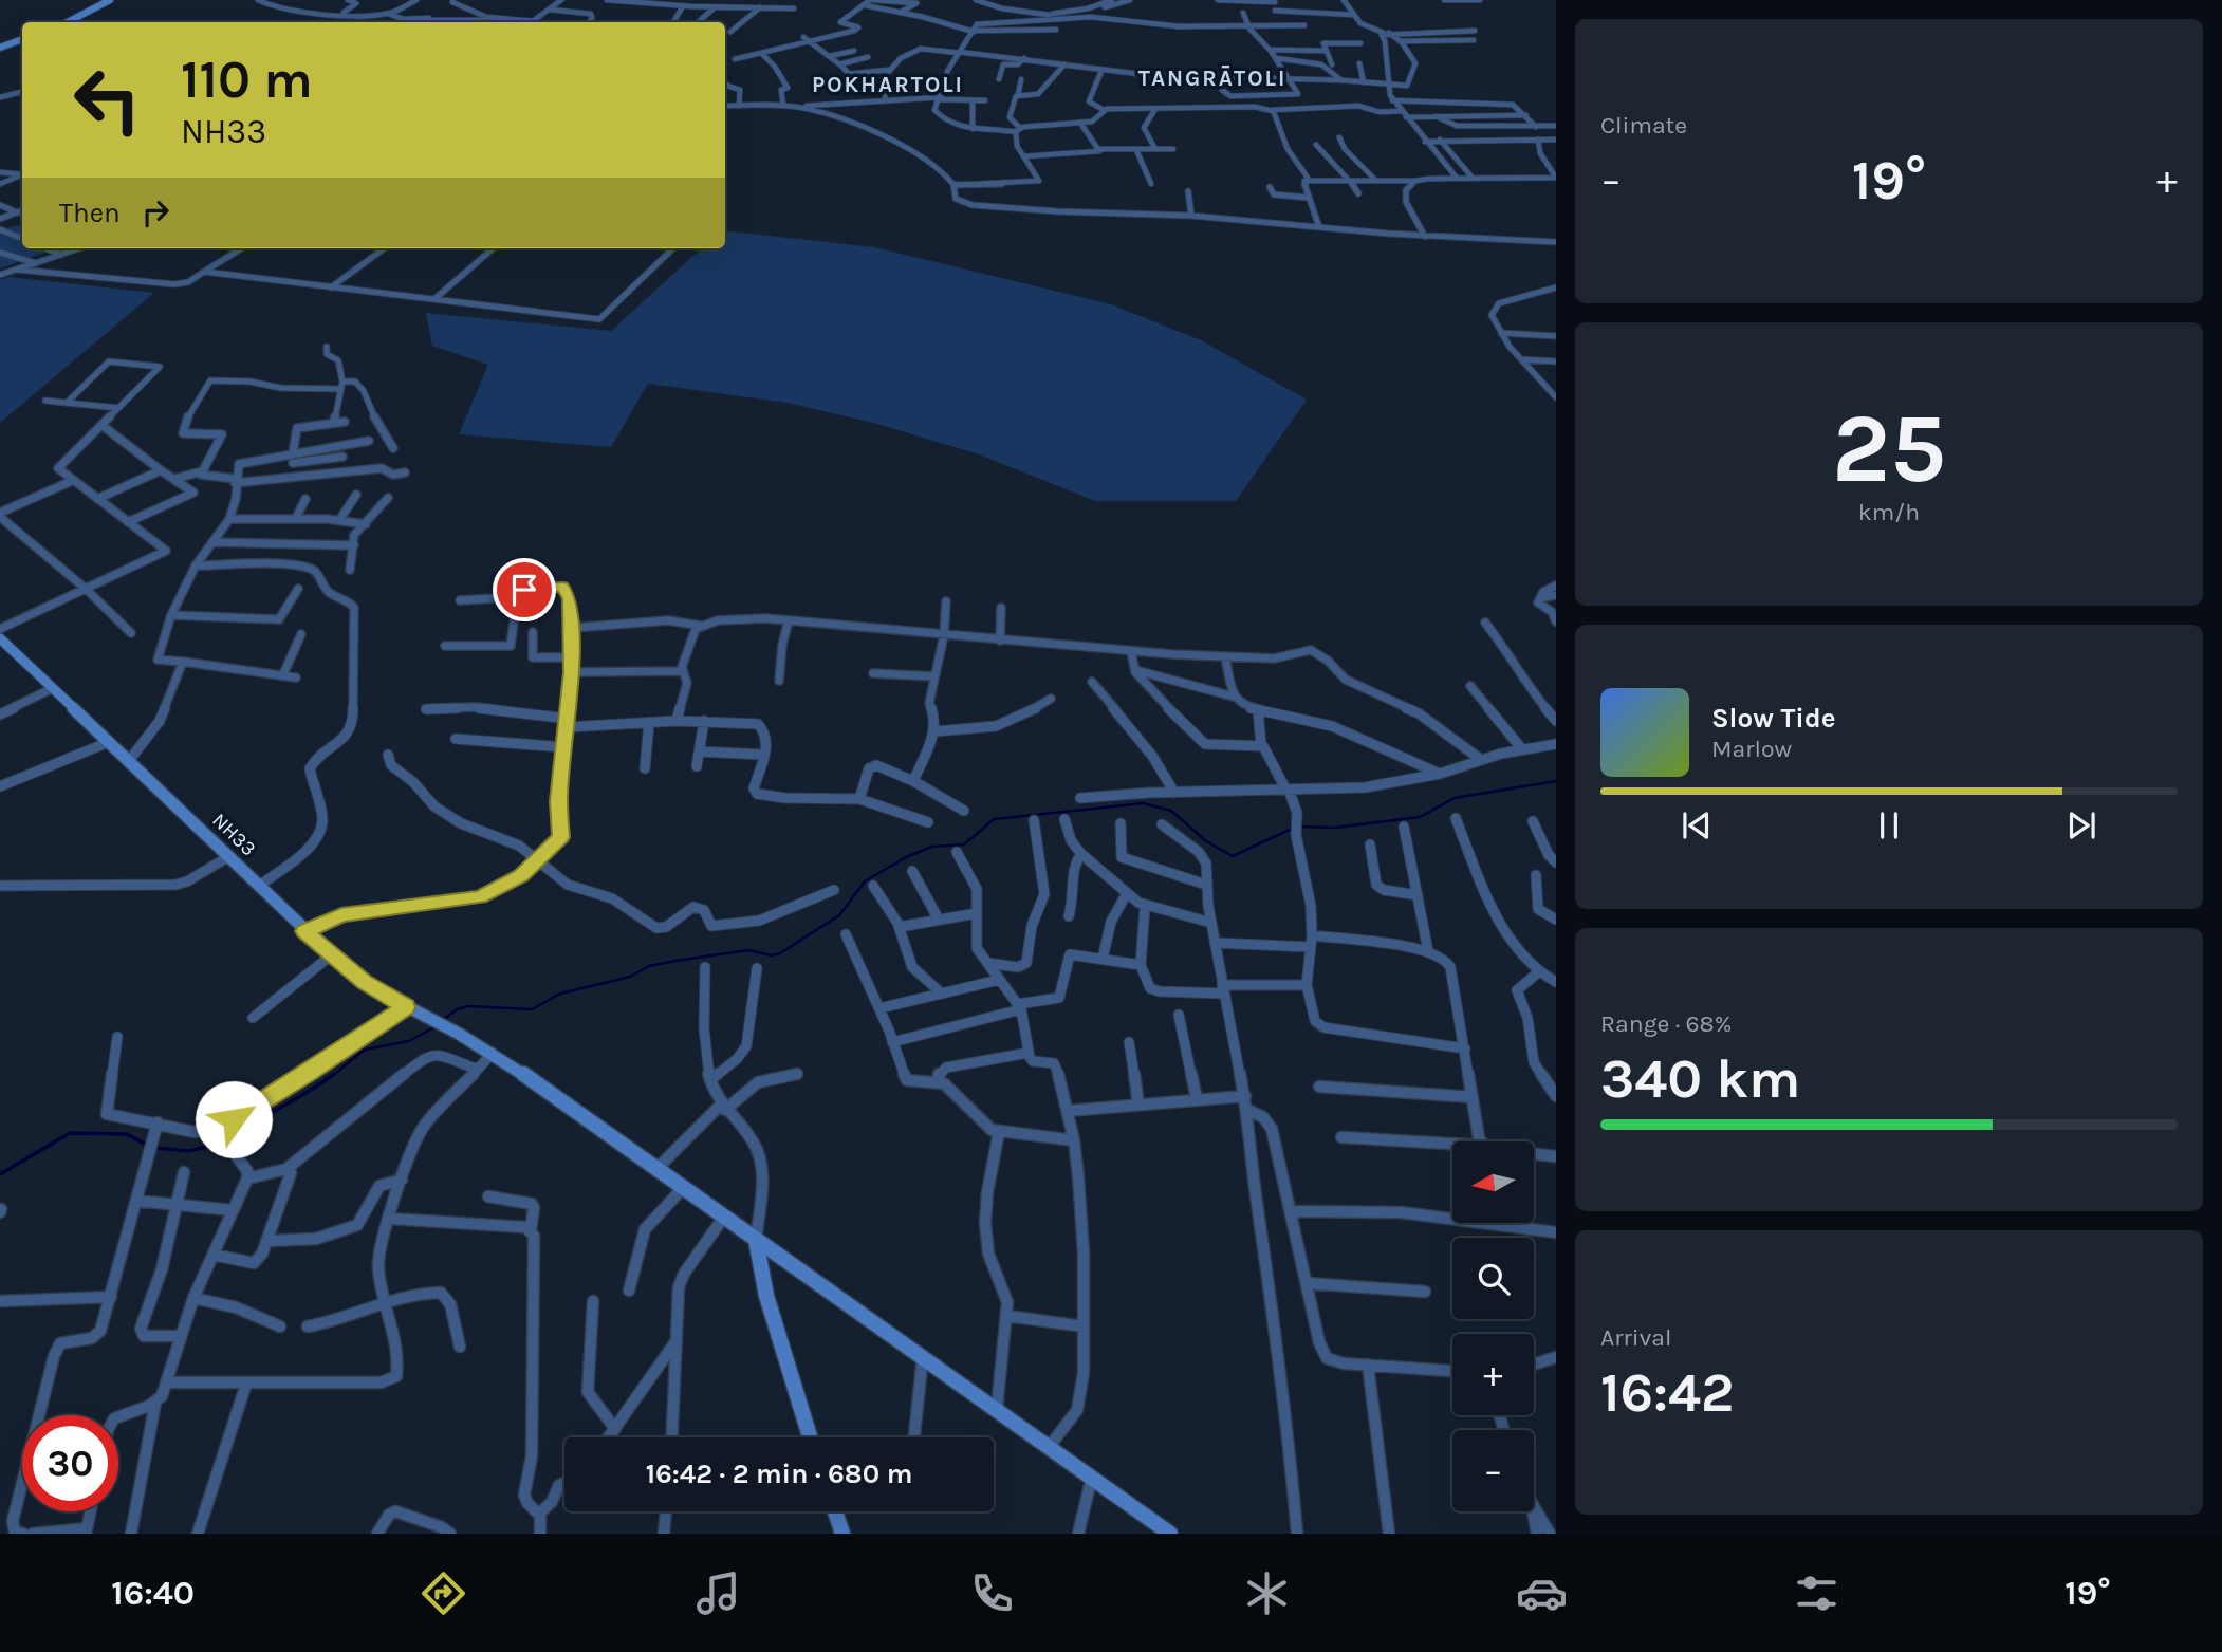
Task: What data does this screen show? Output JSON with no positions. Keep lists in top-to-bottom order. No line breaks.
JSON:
{"streets":{"main road":["NH33"]},"districts":["TANGRĀTOLI","POKHARTOLI"],"north":"left","page":{"tile":["Climate",["25","km/h"],["Range · 68%","340 km"],["Arrival","16:42"]],"turn":["110 m","NH33"],"heat":["−","19°","+"],"then":"Then","song":["Slow Tide","Marlow"],"map_buttons":["+","−"],"limit":"30","trip":"16:42 · 2 min · 680 m","tabs":["16:40","19°"]}}
